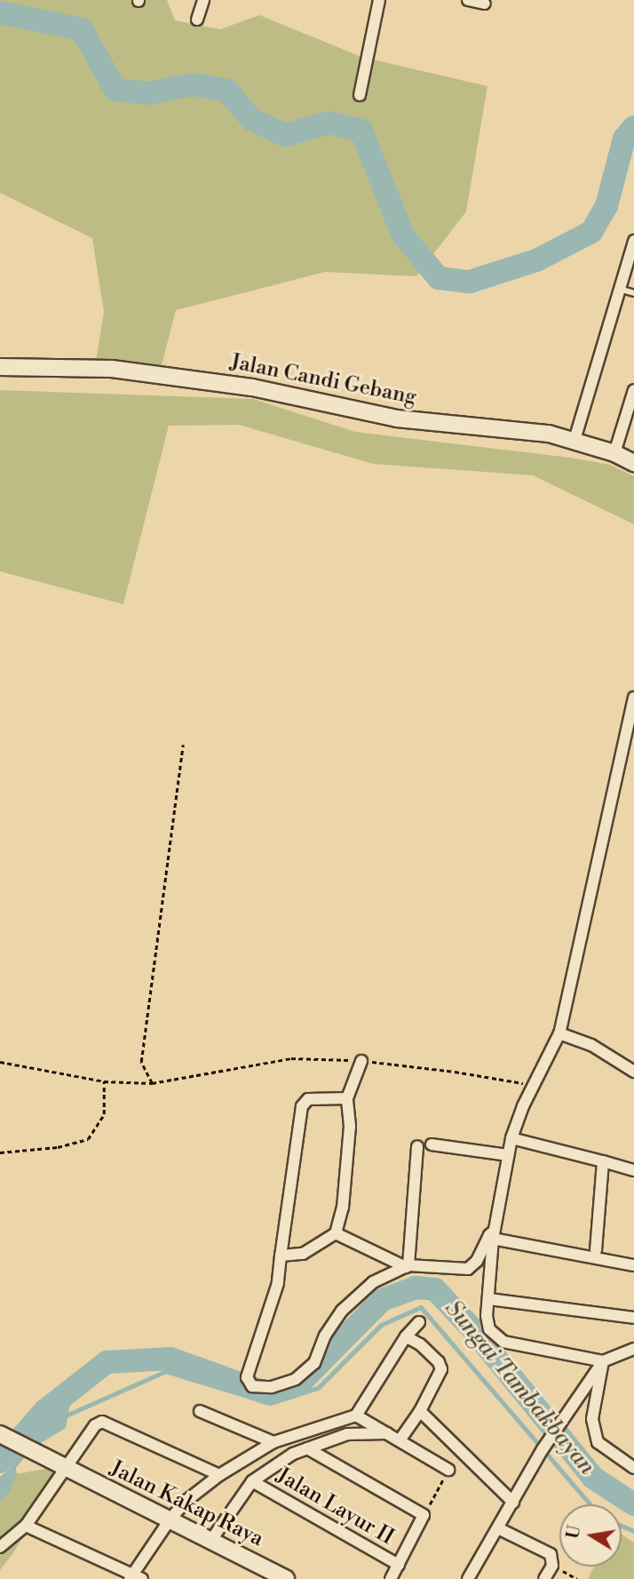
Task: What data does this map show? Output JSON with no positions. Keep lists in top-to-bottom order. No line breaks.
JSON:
{"streets":{"main road":["Jalan Candi Gebang","Jalan Kakap Raya"],"street":["Jalan Layur II"]},"water":["Sungai Tambakbayan"],"north":"left"}
